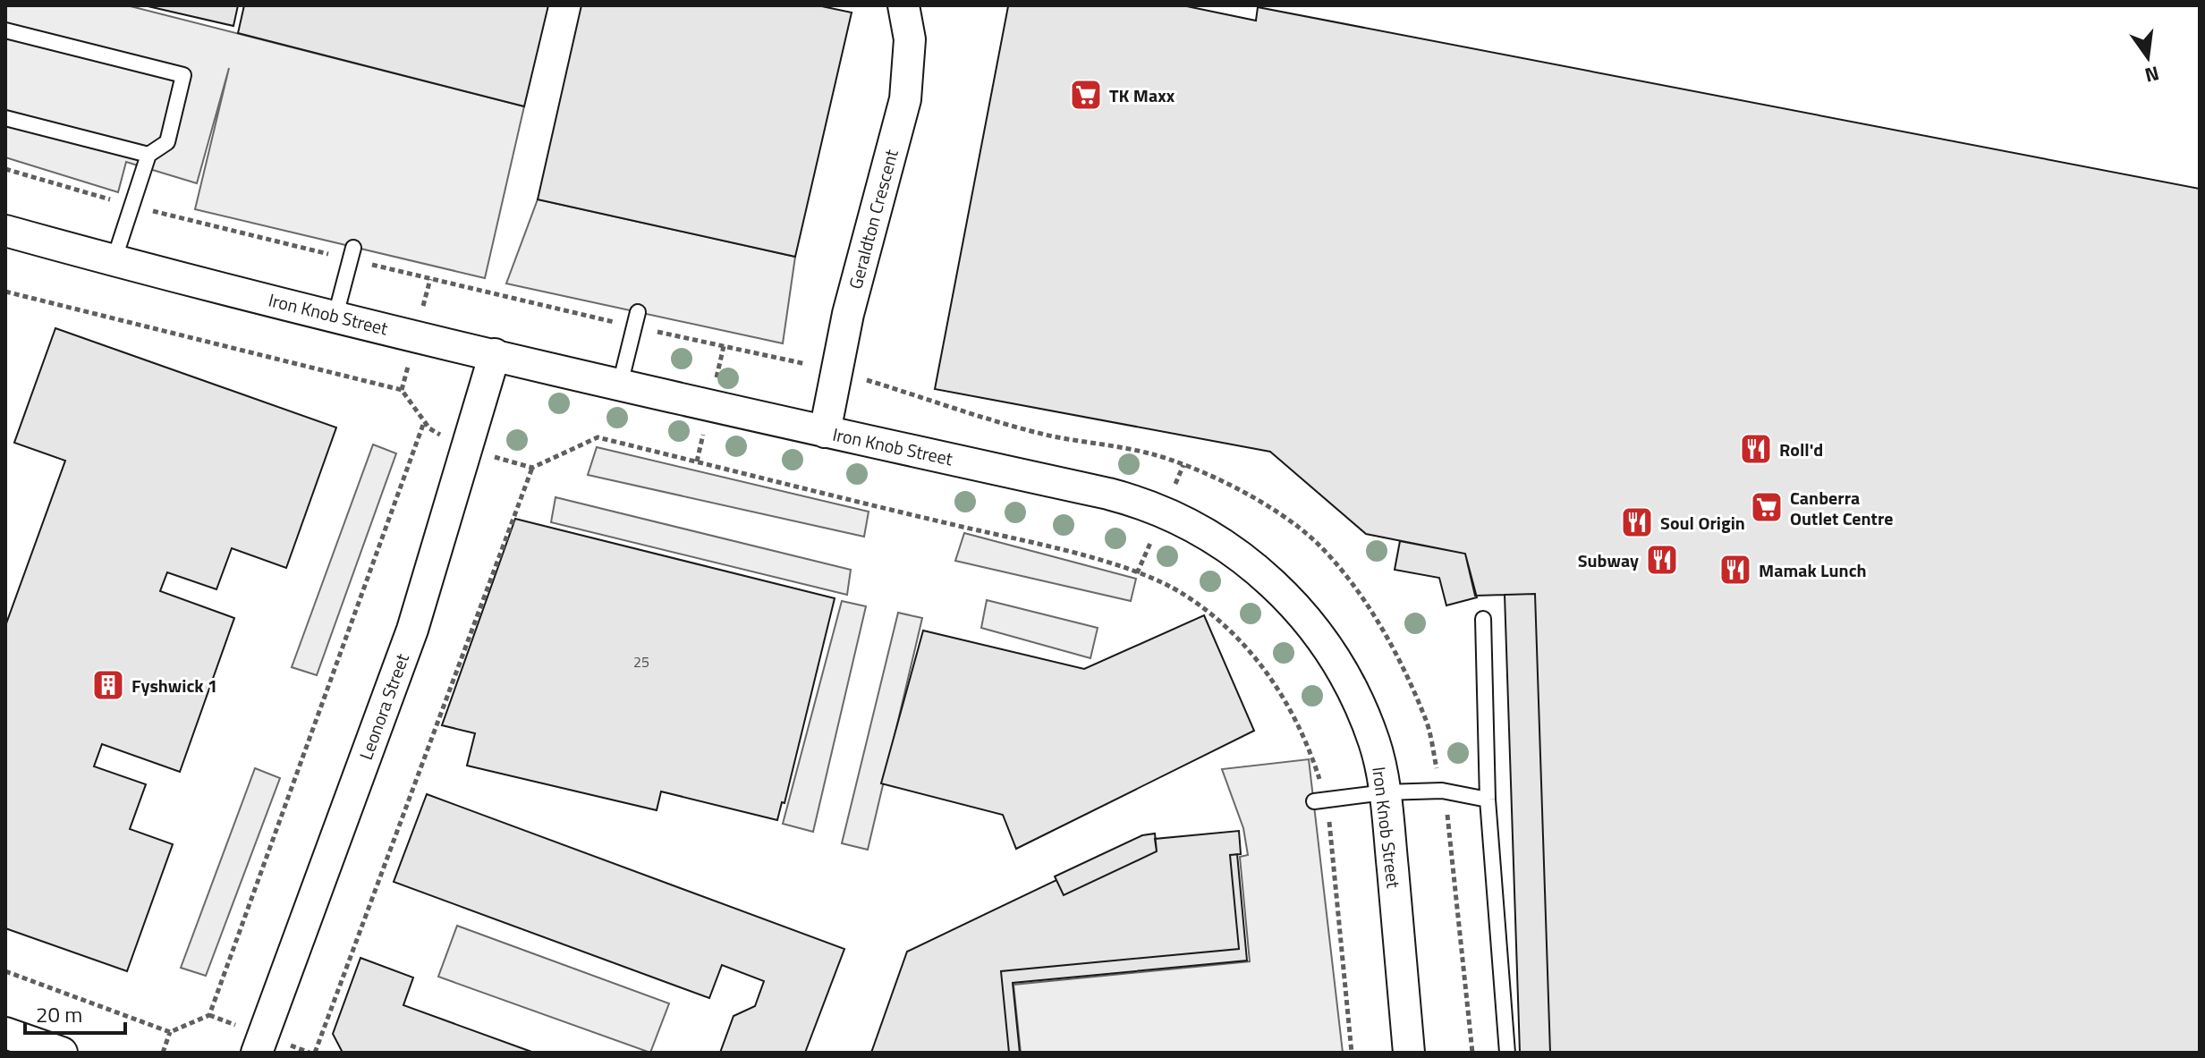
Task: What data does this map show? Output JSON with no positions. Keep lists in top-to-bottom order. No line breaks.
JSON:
{"streets":{"street":["Geraldton Crescent","Iron Knob Street","Leonora Street"]},"crossings":[["Geraldton Crescent","Iron Knob Street"],["Iron Knob Street","Leonora Street"]],"places":{"supermarket":["TK Maxx","Canberra Outlet Centre"],"restaurant":["Roll'd","Soul Origin","Subway","Mamak Lunch"],"building":["Fyshwick 1"]},"house_numbers":["25"],"scale_bar":"20 m","north":"bottom"}
